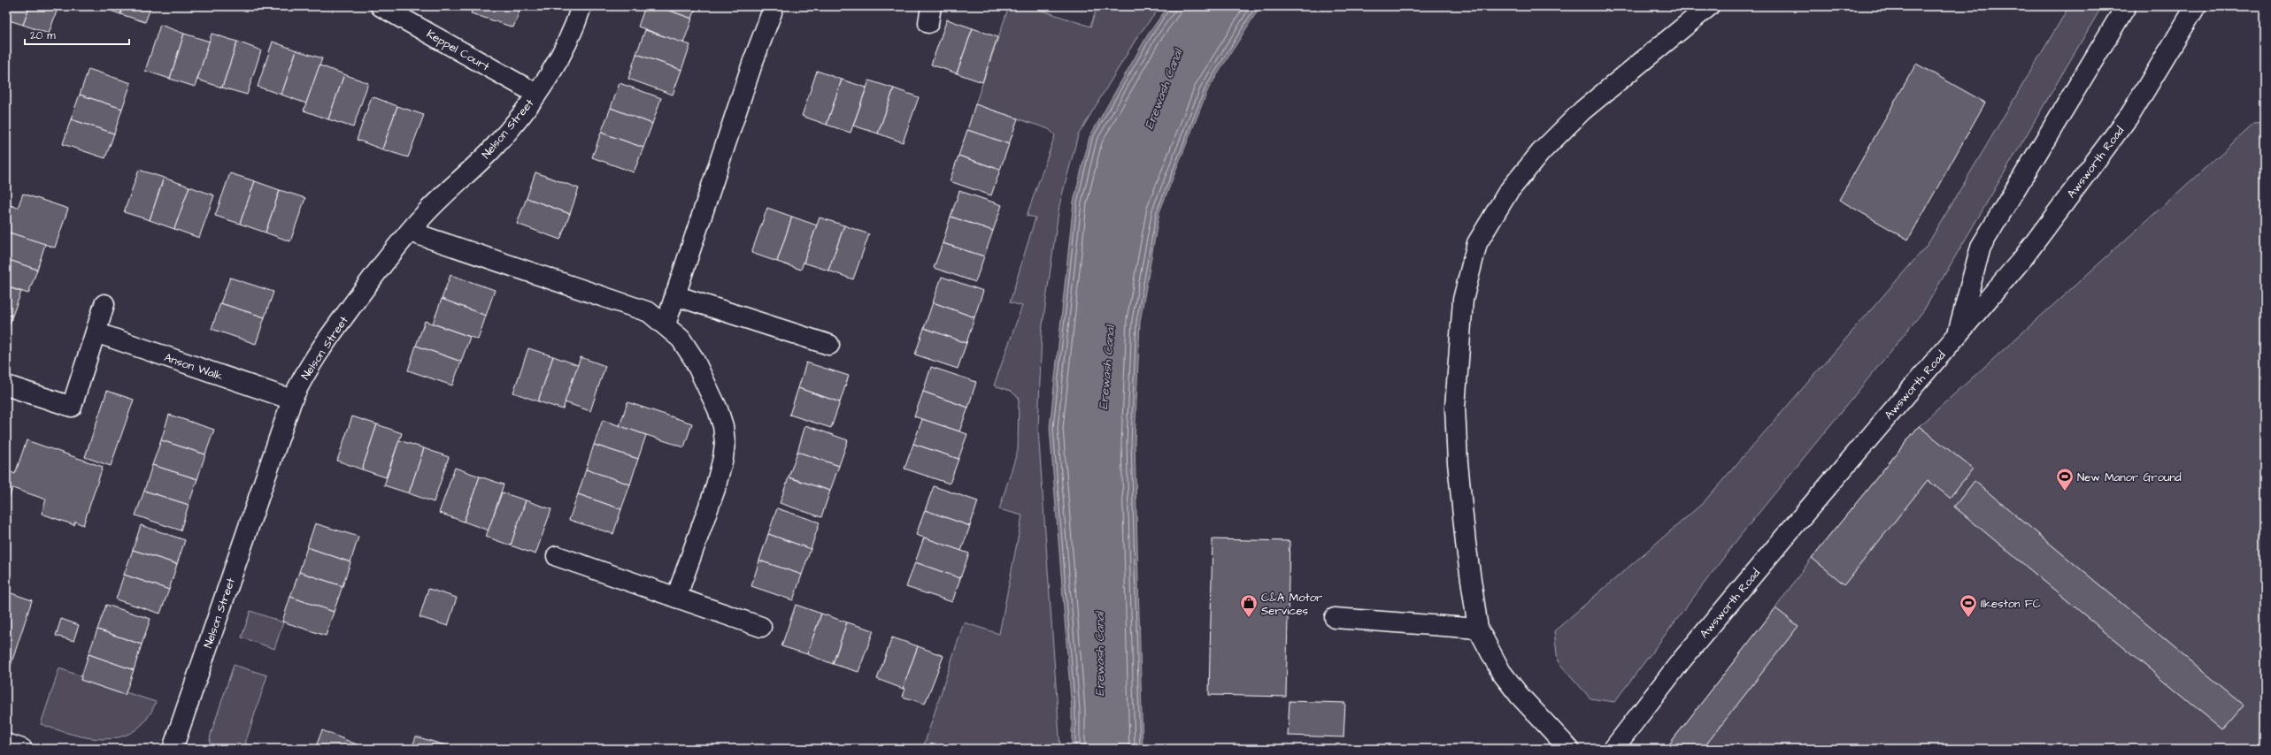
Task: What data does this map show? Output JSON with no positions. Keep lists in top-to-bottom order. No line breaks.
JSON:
{"streets":{"street":["Keppel Court","Nelson Street","Awsworth Road","Anson Walk"]},"crossings":[["Keppel Court","Nelson Street"],["Nelson Street","Anson Walk"]],"water":["Erewash Canal"],"places":{"sports":["New Manor Ground","Ilkeston FC"],"shop":["C&A Motor Services"]},"scale_bar":"20 m"}
